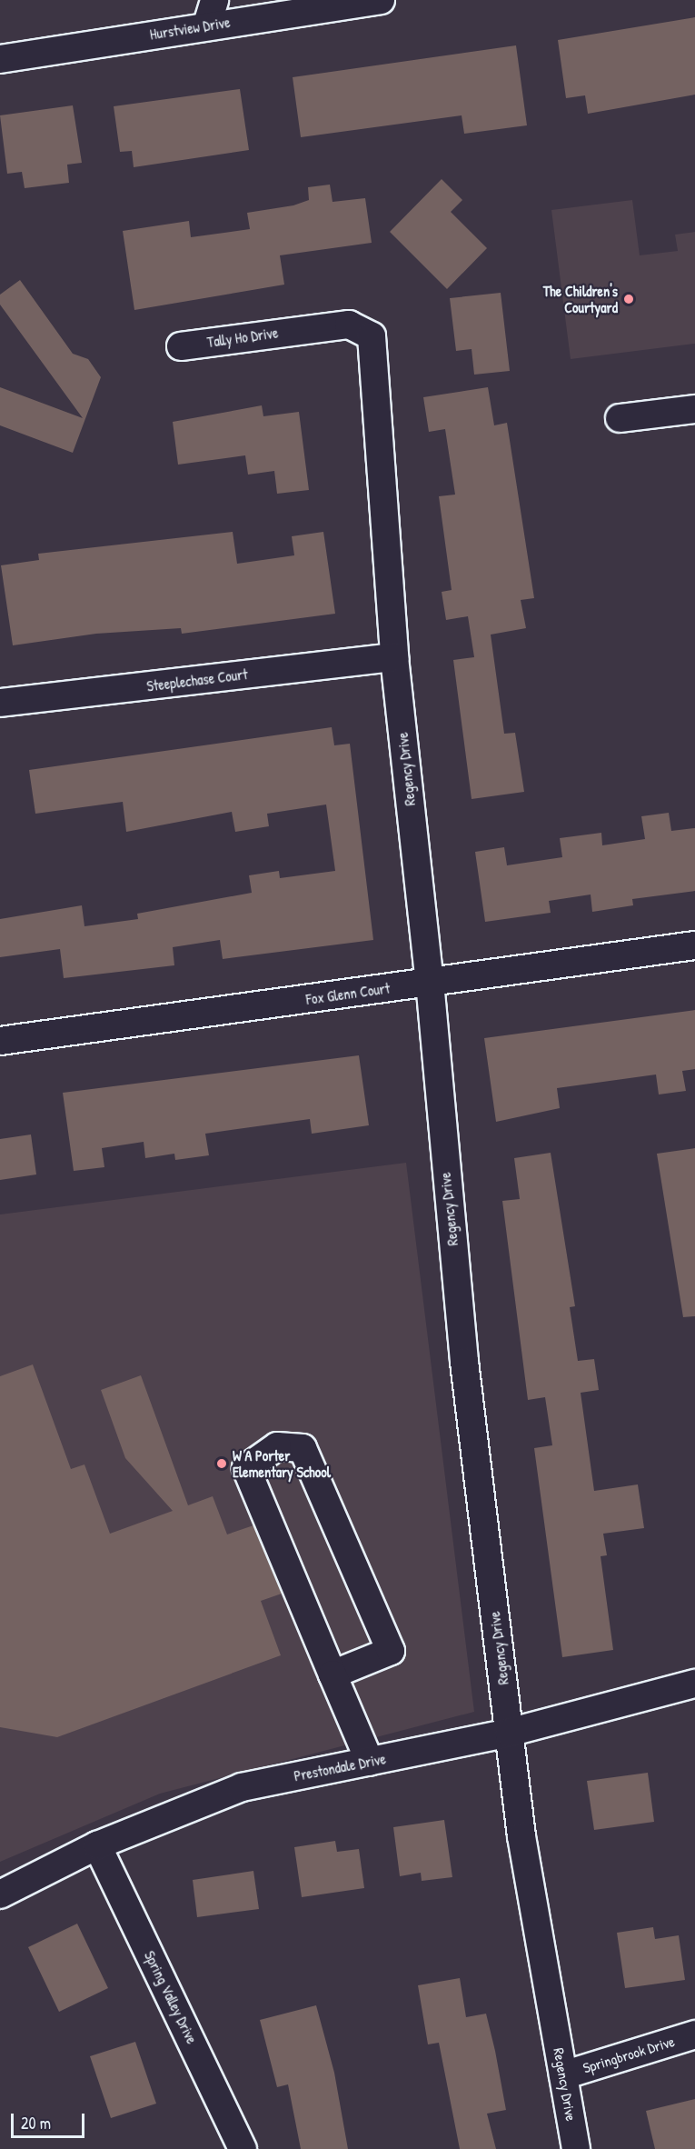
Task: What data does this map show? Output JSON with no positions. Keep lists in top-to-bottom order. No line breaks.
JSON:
{"streets":{"street":["Hurstview Drive","Tally Ho Drive","Steeplechase Court","Regency Drive","Fox Glenn Court","Prestondale Drive","Spring Valley Drive","Springbrook Drive"]},"crossings":[["Tally Ho Drive","Regency Drive"],["Steeplechase Court","Regency Drive"],["Regency Drive","Fox Glenn Court"],["Regency Drive","Prestondale Drive"],["Regency Drive","Springbrook Drive"],["Prestondale Drive","Spring Valley Drive"]],"places":["The Children's Courtyard","W A Porter Elementary School"],"scale_bar":"20 m"}
